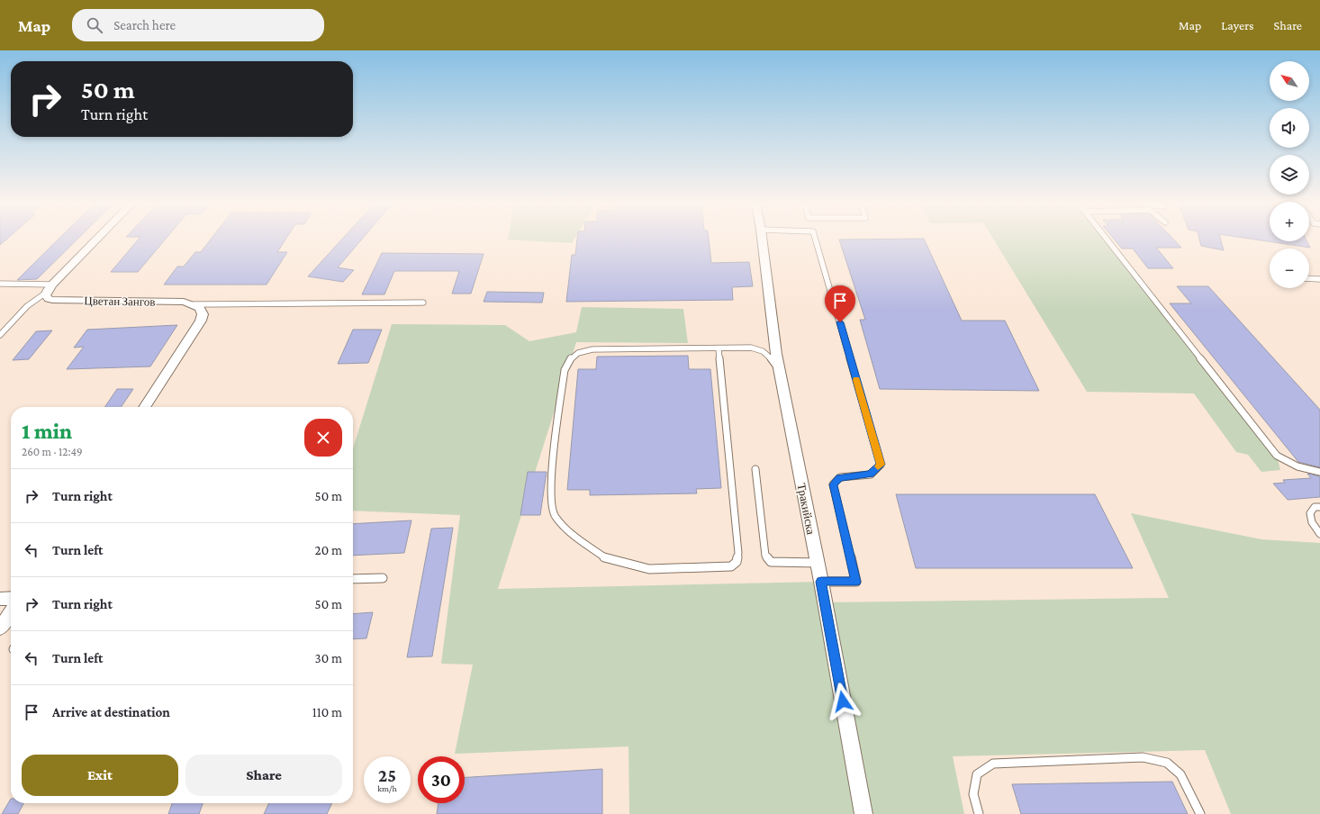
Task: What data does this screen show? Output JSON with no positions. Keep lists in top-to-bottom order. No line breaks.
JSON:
{"streets":{"street":["Цветан Зангов","Тракийска"]},"north":"top left","page":{"header":"Map","search":"Search here","nav":["Map","Layers","Share"],"map_buttons":["+","−"],"turn":["50 m","Turn right"],"heading":["1 min","260 m · 12:49"],"list":[{"name":"Turn right","value":"50 m"},{"name":"Turn left","value":"20 m"},{"name":"Turn right","value":"50 m"},{"name":"Turn left","value":"30 m"},{"name":"Arrive at destination","value":"110 m"}],"buttons":["Exit","Share"],"speed":"25 km/h","limit":"30"}}
